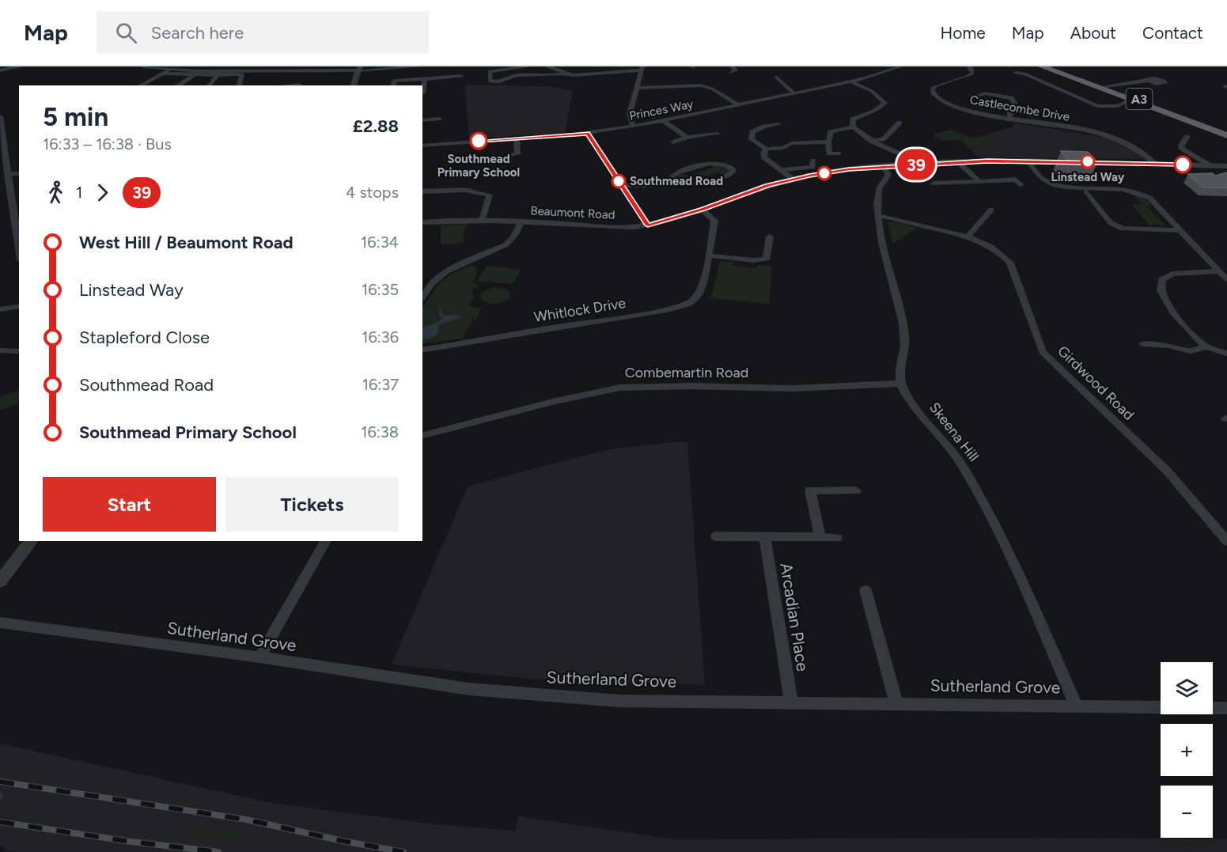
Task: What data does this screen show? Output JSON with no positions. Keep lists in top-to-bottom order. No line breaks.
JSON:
{"streets":{"highway":["A3"],"street":["Castlecombe Drive","Princes Way","Beaumont Road","Whitlock Drive","Combemartin Road","Girdwood Road","Skeena Hill","Arcadian Place","Sutherland Grove"]},"crossings":[["Castlecombe Drive","Beaumont Road"],["Beaumont Road","Whitlock Drive"],["Combemartin Road","Skeena Hill"],["Skeena Hill","Sutherland Grove"],["Arcadian Place","Sutherland Grove"]],"places":["Southmead Primary School","Linstead Way","Southmead Road"],"lines":["bus line 39"],"page":{"header":"Map","search":"Search here","nav":["Home","Map","About","Contact"],"on_map":"39","heading":["5 min","16:33 – 16:38 · Bus","£2.88"],"legs":["1","39","4 stops"],"list":[{"name":"West Hill / Beaumont Road","value":"16:34"},{"name":"Linstead Way","value":"16:35"},{"name":"Stapleford Close","value":"16:36"},{"name":"Southmead Road","value":"16:37"},{"name":"Southmead Primary School","value":"16:38"}],"buttons":["Start","Tickets"],"map_buttons":["+","−"]}}
